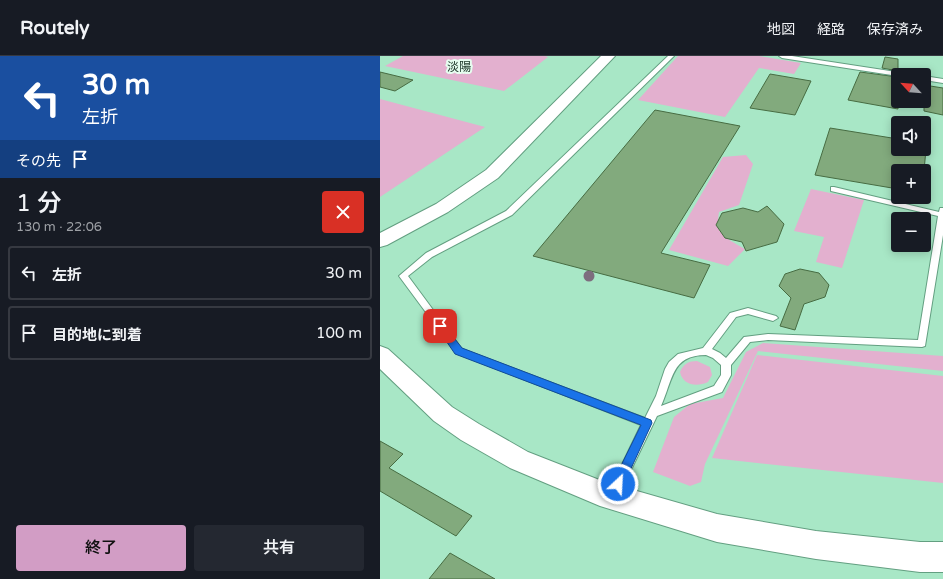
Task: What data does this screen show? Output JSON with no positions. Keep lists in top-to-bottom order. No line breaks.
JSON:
{"districts":["淡陽"],"north":"top left","page":{"header":"Routely","nav":["地図","経路","保存済み"],"turn":["30 m","左折"],"map_buttons":["+","−"],"then":"その先","heading":["1 分","130 m · 22:06"],"list":[{"name":"左折","value":"30 m"},{"name":"目的地に到着","value":"100 m"}],"buttons":["終了","共有"]}}
